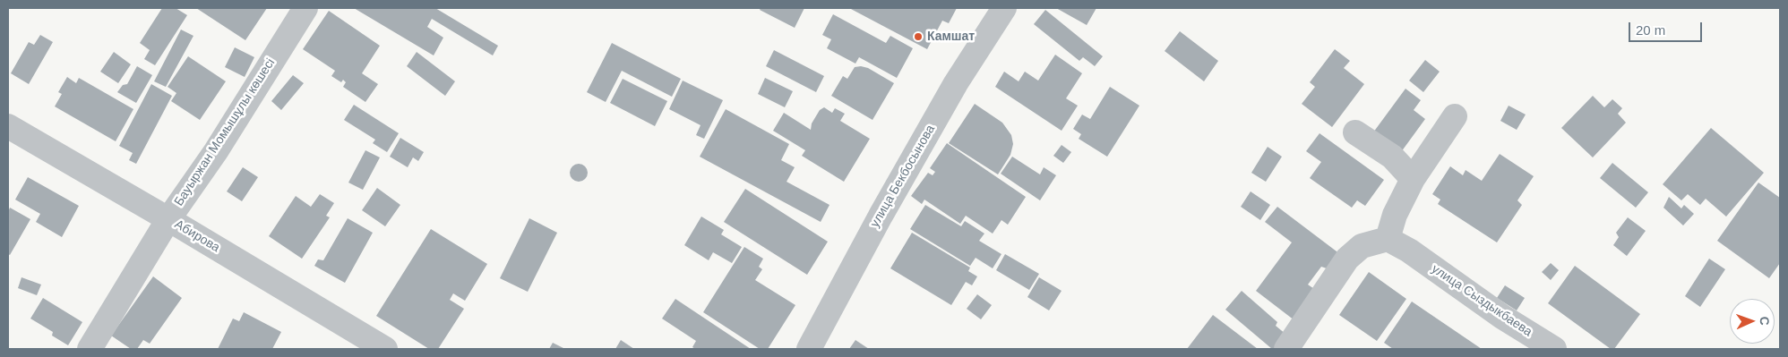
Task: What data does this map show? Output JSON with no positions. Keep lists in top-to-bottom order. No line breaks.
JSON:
{"streets":{"street":["Бауыржан Момышұлы көшесі","улица Бекбосынова","Абирова","улица Сыздыкбаева"]},"crossings":[["Бауыржан Момышұлы көшесі","Абирова"]],"places":["Камшат"],"scale_bar":"20 m","north":"right"}
